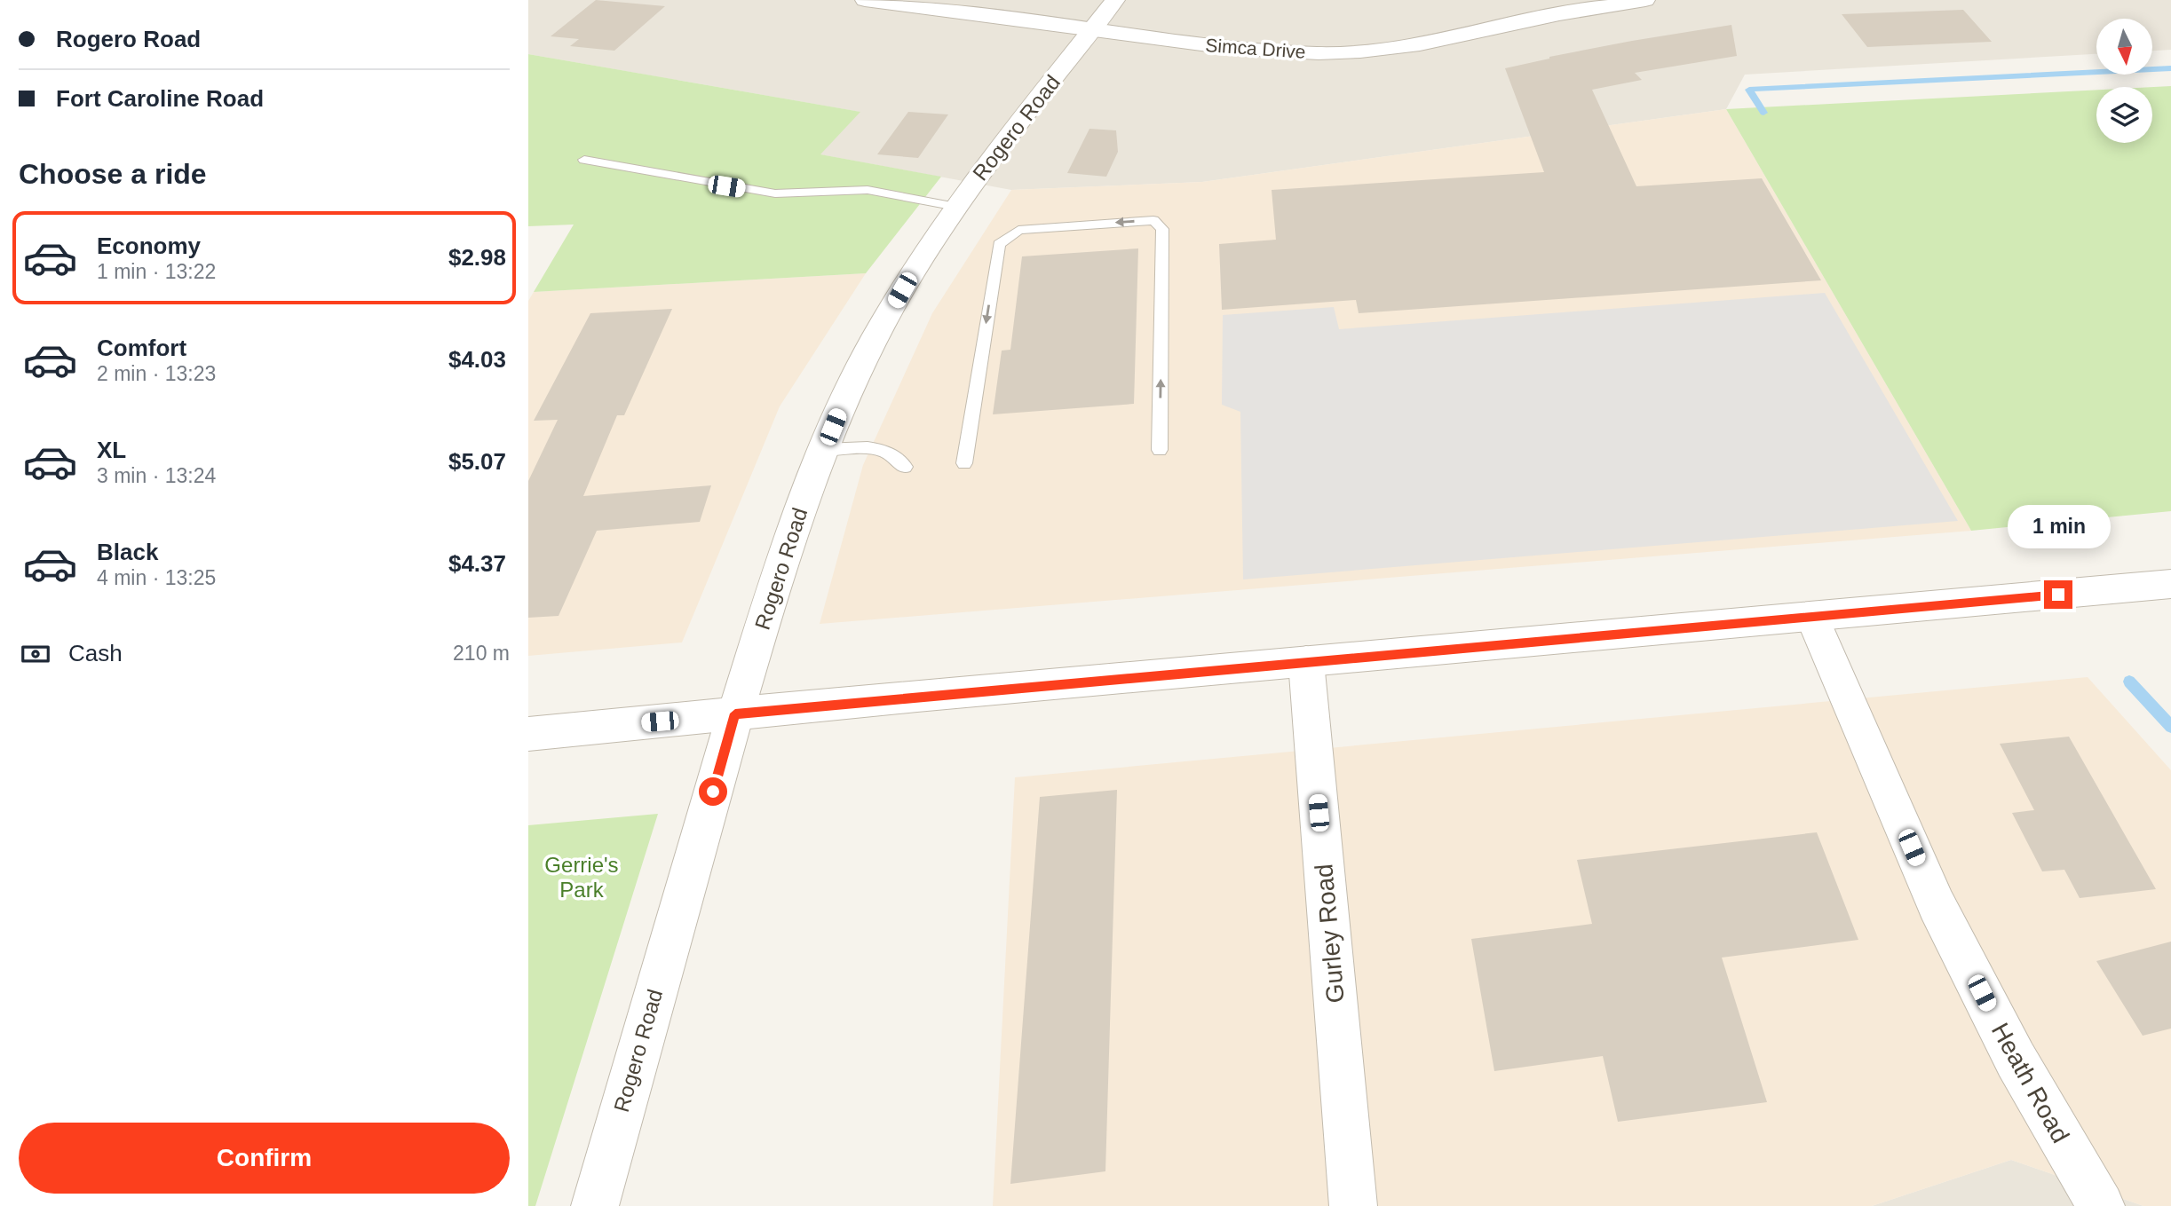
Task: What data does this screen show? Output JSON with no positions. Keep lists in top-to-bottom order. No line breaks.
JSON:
{"streets":{"street":["Simca Drive","Rogero Road","Gurley Road","Heath Road"]},"crossings":[["Simca Drive","Rogero Road"]],"parks":["Gerrie's Park"],"north":"bottom","page":{"banner":["Rogero Road","Fort Caroline Road"],"heading":"Choose a ride","list":[{"name":"Economy","note":"1 min · 13:22","value":"$2.98"},{"name":"Comfort","note":"2 min · 13:23","value":"$4.03"},{"name":"XL","note":"3 min · 13:24","value":"$5.07"},{"name":"Black","note":"4 min · 13:25","value":"$4.37"}],"bubble":"1 min","pay":["Cash","210 m"],"buttons":"Confirm"}}
